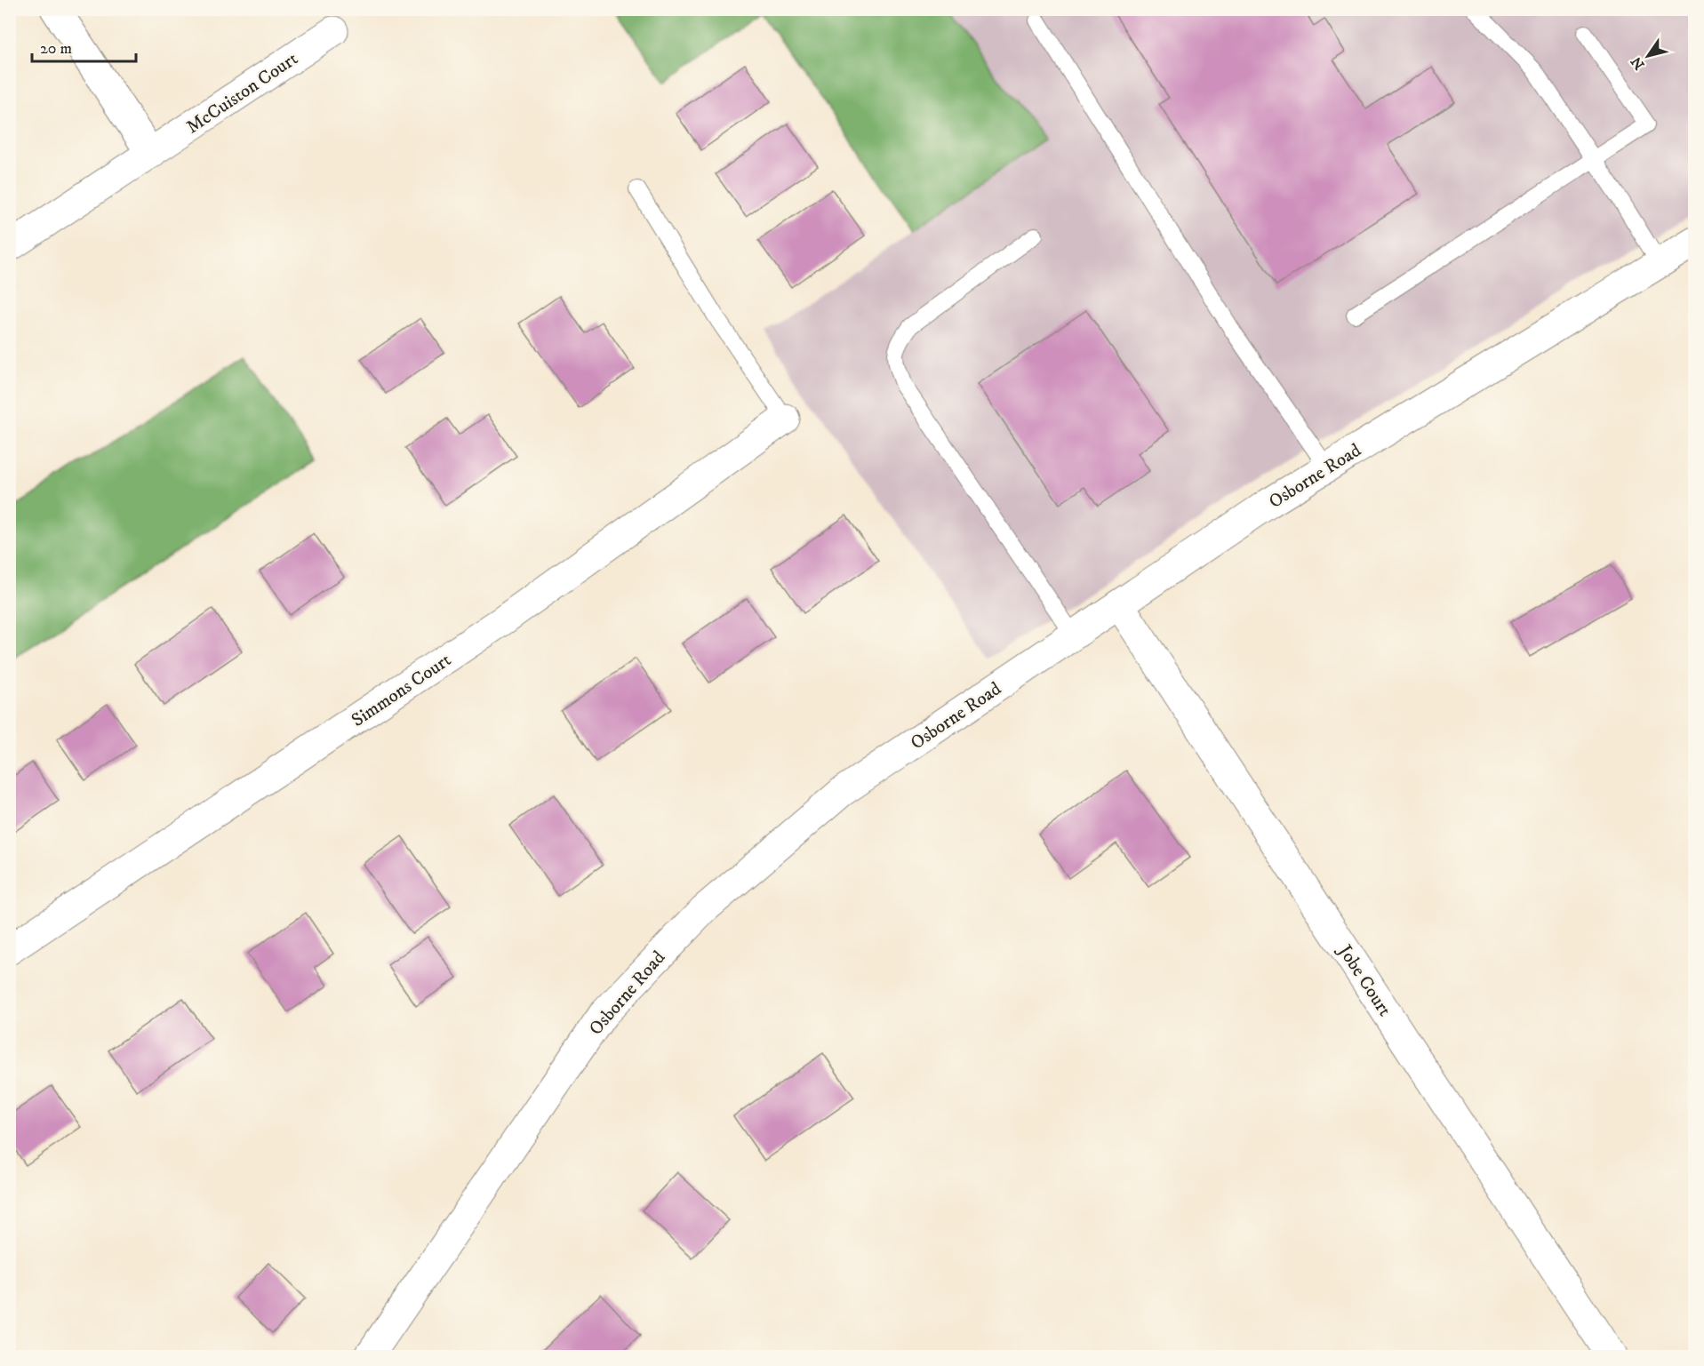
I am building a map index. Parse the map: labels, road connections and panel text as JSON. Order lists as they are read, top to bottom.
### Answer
{
  "streets": {
    "street": [
      "McCuiston Court",
      "Osborne Road",
      "Simmons Court",
      "Jobe Court"
    ]
  },
  "crossings": [
    ["Osborne Road", "Jobe Court"]
  ],
  "scale_bar": "20 m",
  "north": "bottom left"
}
